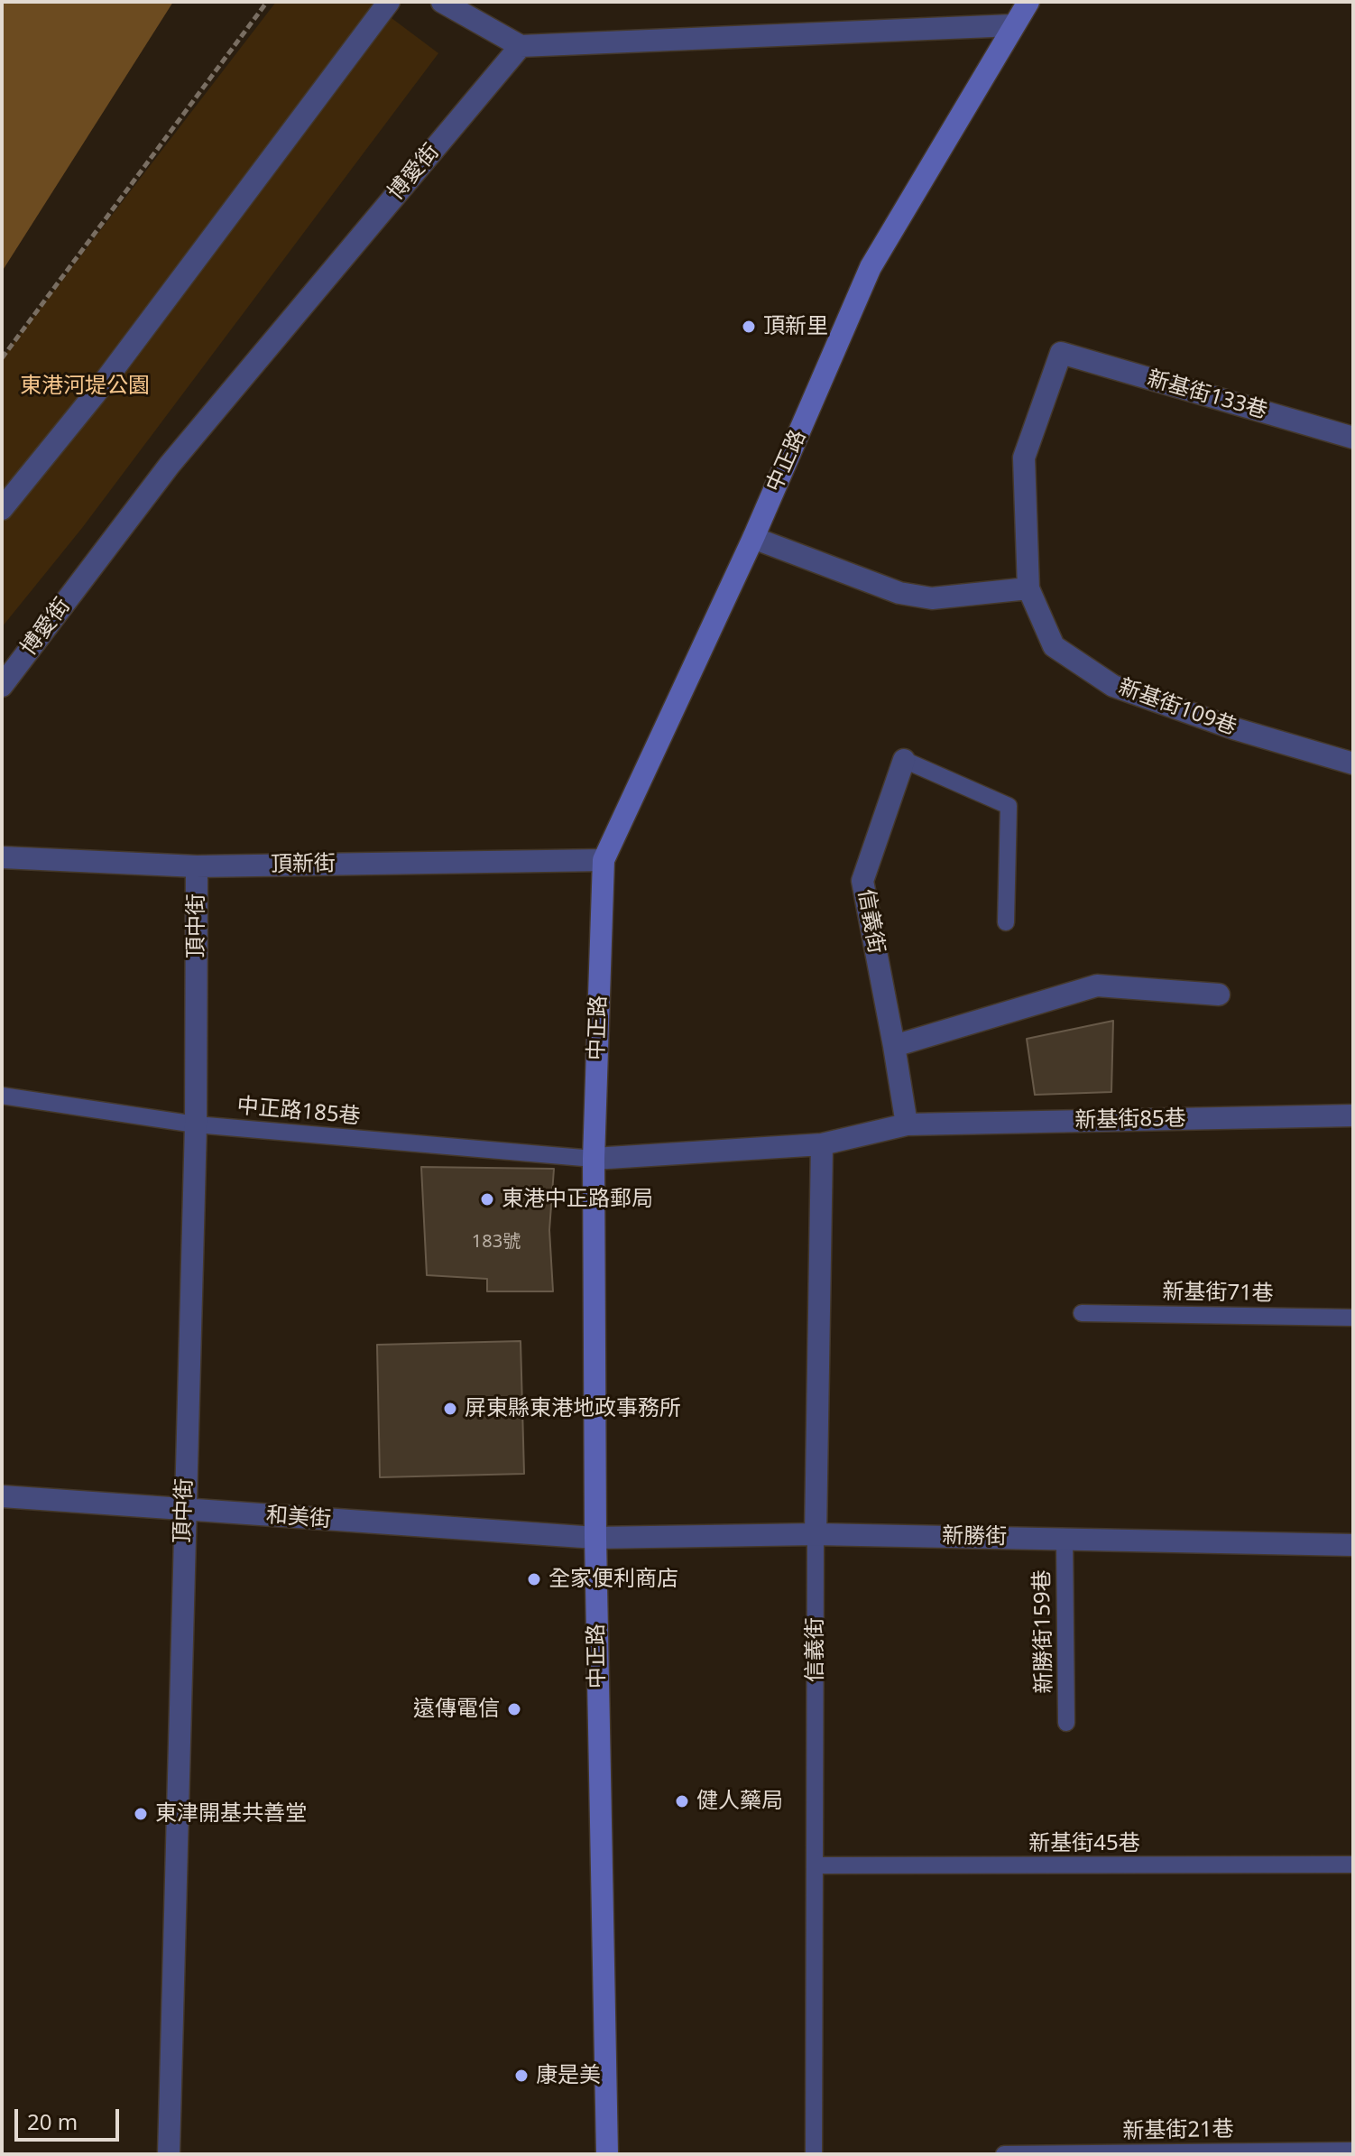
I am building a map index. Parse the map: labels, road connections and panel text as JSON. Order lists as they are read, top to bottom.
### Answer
{
  "streets": {
    "main road": ["中正路"],
    "street": [
      "博愛街",
      "新基街133巷",
      "新基街109巷",
      "頂新街",
      "信義街",
      "頂中街",
      "新基街85巷",
      "和美街",
      "新勝街"
    ],
    "lane": [
      "中正路185巷",
      "新基街71巷",
      "新勝街159巷",
      "新基街45巷",
      "新基街21巷"
    ]
  },
  "crossings": [
    ["新基街133巷", "新基街109巷"],
    ["中正路", "頂新街"],
    ["中正路", "中正路185巷"],
    ["中正路", "新基街85巷"],
    ["中正路", "和美街"],
    ["中正路", "新勝街"],
    ["頂新街", "頂中街"],
    ["信義街", "新基街85巷"],
    ["信義街", "新勝街"],
    ["信義街", "新基街45巷"],
    ["頂中街", "中正路185巷"],
    ["頂中街", "和美街"],
    ["中正路185巷", "新基街85巷"],
    ["和美街", "新勝街"],
    ["新勝街", "新勝街159巷"]
  ],
  "parks": ["東港河堤公園"],
  "places": [
    "頂新里",
    "東港中正路郵局",
    "屏東縣東港地政事務所",
    "全家便利商店",
    "遠傳電信",
    "健人藥局",
    "東津開基共善堂",
    "康是美"
  ],
  "house_numbers": ["183號"],
  "scale_bar": "20 m"
}
